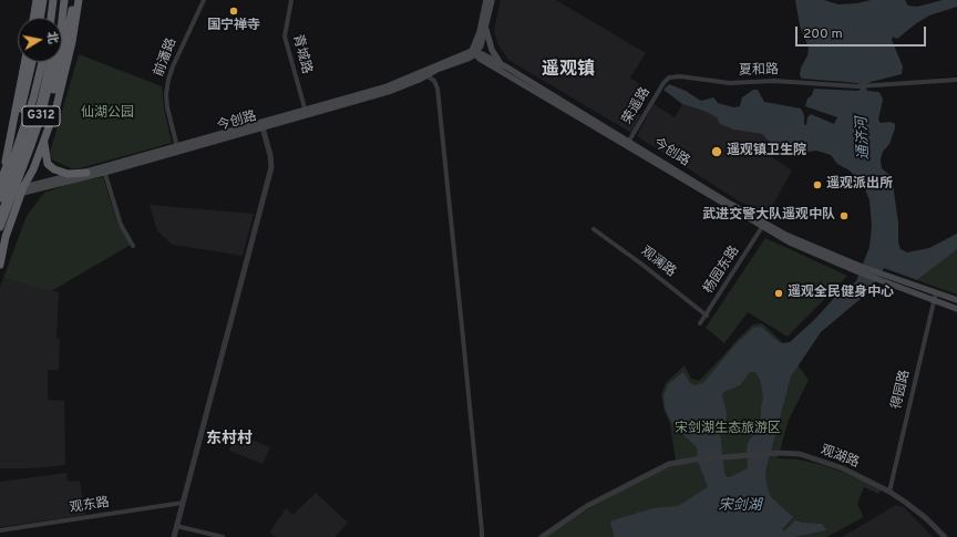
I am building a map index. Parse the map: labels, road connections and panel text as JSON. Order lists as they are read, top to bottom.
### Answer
{
  "streets": {
    "highway": ["G312"],
    "main road": ["今创路"],
    "street": [
      "青城路",
      "前潘路",
      "夏和路",
      "荣遥路",
      "观澜路",
      "杨园东路",
      "得园路",
      "观湖路",
      "观东路"
    ]
  },
  "crossings": [
    ["青城路", "今创路"],
    ["前潘路", "今创路"],
    ["夏和路", "荣遥路"],
    ["荣遥路", "今创路"],
    ["G312", "今创路"],
    ["今创路", "杨园东路"],
    ["观澜路", "杨园东路"],
    ["得园路", "观湖路"]
  ],
  "districts": ["遥观镇", "东村村"],
  "water": ["通济河", "宋剑湖"],
  "parks": ["仙湖公园", "宋剑湖生态旅游区"],
  "places": [
    "国宁禅寺",
    "遥观镇卫生院",
    "遥观派出所",
    "武进交警大队遥观中队",
    "遥观全民健身中心"
  ],
  "scale_bar": "200 m",
  "north": "right"
}
